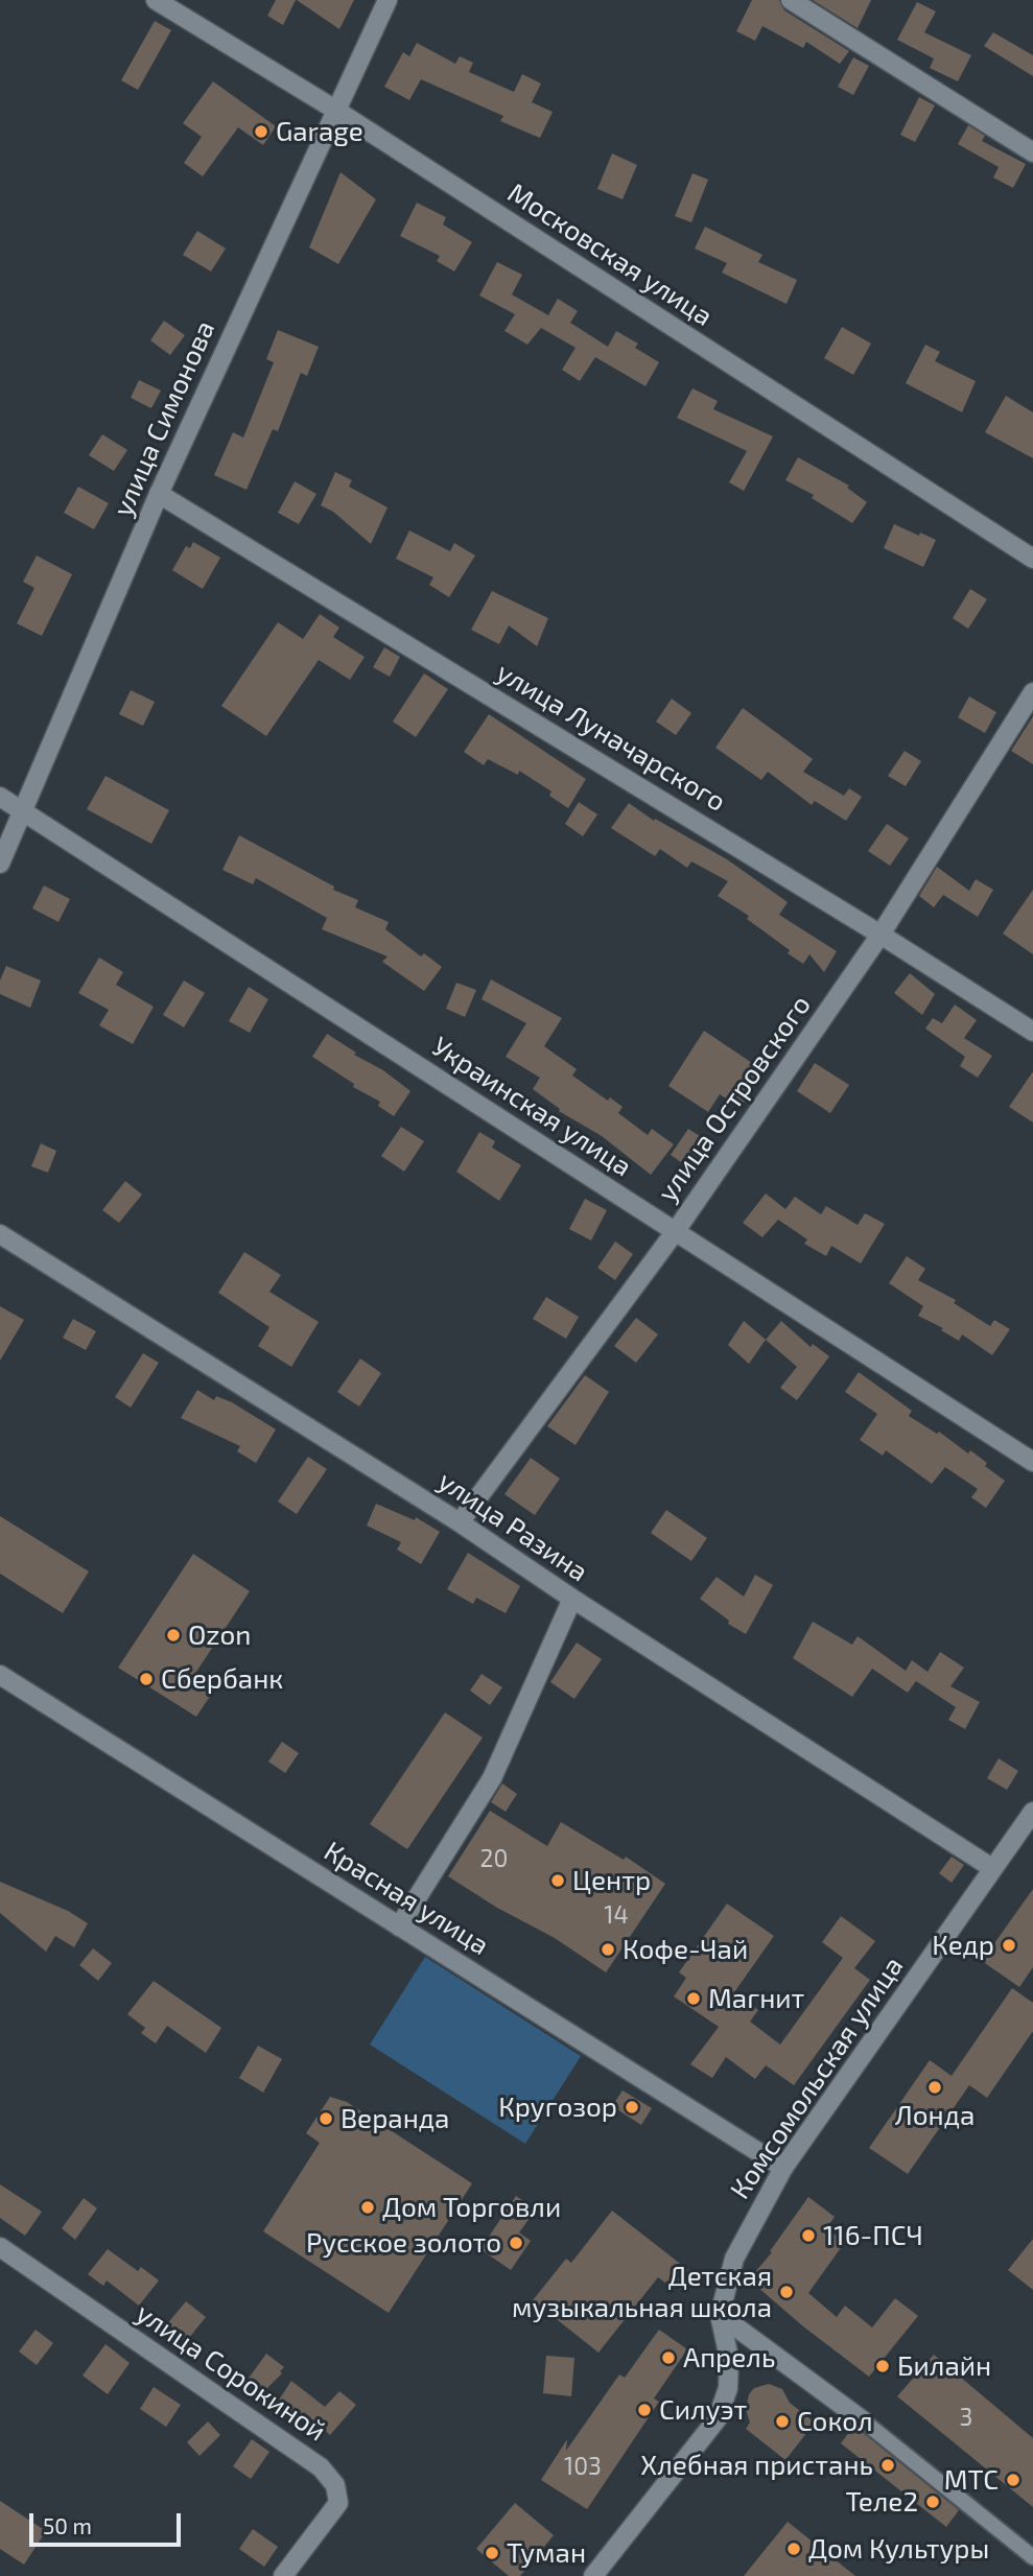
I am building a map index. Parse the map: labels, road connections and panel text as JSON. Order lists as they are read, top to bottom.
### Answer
{
  "streets": {
    "street": [
      "Московская улица",
      "улица Симонова",
      "улица Луначарского",
      "улица Островского",
      "Украинская улица",
      "улица Разина",
      "Красная улица",
      "Комсомольская улица",
      "улица Сорокиной"
    ]
  },
  "crossings": [
    ["Московская улица", "улица Симонова"],
    ["улица Симонова", "улица Луначарского"],
    ["улица Симонова", "Украинская улица"],
    ["улица Луначарского", "улица Островского"],
    ["улица Островского", "Украинская улица"],
    ["улица Островского", "улица Разина"],
    ["улица Разина", "Комсомольская улица"],
    ["Красная улица", "Комсомольская улица"]
  ],
  "places": [
    "Garage",
    "Ozon",
    "Сбербанк",
    "Центр",
    "Кедр",
    "Кофе-Чай",
    "Магнит",
    "Лонда",
    "Кругозор",
    "Веранда",
    "Дом Торговли",
    "116-ПСЧ",
    "Русское золото",
    "Детская музыкальная школа",
    "Апрель",
    "Билайн",
    "Силуэт",
    "Сокол",
    "Хлебная пристань",
    "МТС",
    "Теле2",
    "Дом Культуры",
    "Туман"
  ],
  "house_numbers": [
    "20",
    "14",
    "3",
    "103"
  ],
  "scale_bar": "50 m"
}
